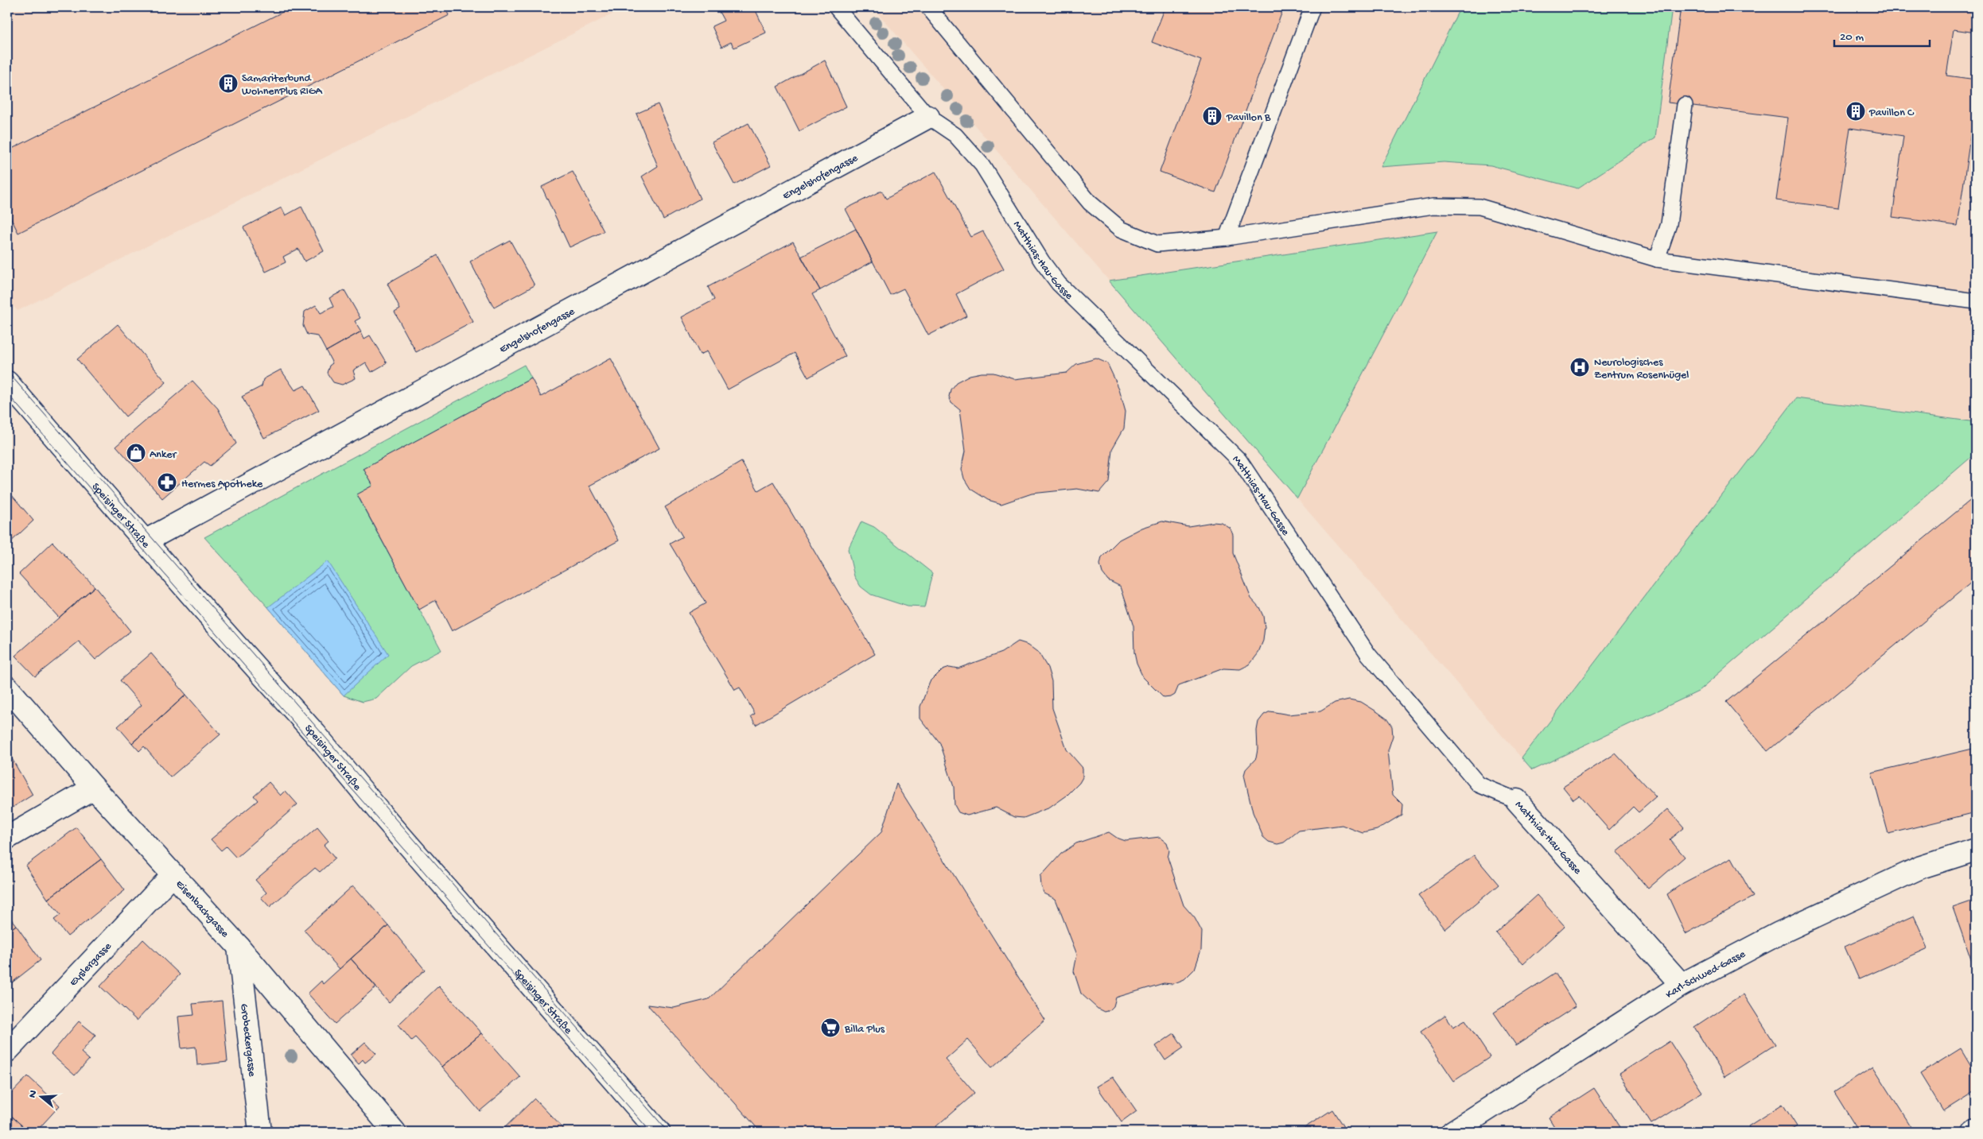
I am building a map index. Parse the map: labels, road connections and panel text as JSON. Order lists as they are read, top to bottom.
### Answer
{
  "streets": {
    "street": [
      "Engelshofengasse",
      "Matthias-Hau-Gasse",
      "Speisinger Straße",
      "Eisenbachgasse",
      "Eyslergasse",
      "Karl-Schwed-Gasse",
      "Grobeckergasse"
    ]
  },
  "crossings": [
    ["Engelshofengasse", "Matthias-Hau-Gasse"],
    ["Engelshofengasse", "Speisinger Straße"],
    ["Matthias-Hau-Gasse", "Karl-Schwed-Gasse"],
    ["Eisenbachgasse", "Eyslergasse"],
    ["Eisenbachgasse", "Grobeckergasse"]
  ],
  "places": {
    "building": ["Samariterbund WohnenPlus RIGA", "Pavillon C", "Pavillon B"],
    "hospital": ["Neurologisches Zentrum Rosenhügel"],
    "shop": ["Anker"],
    "pharmacy": ["Hermes Apotheke"],
    "supermarket": ["Billa Plus"]
  },
  "scale_bar": "20 m",
  "north": "left"
}
